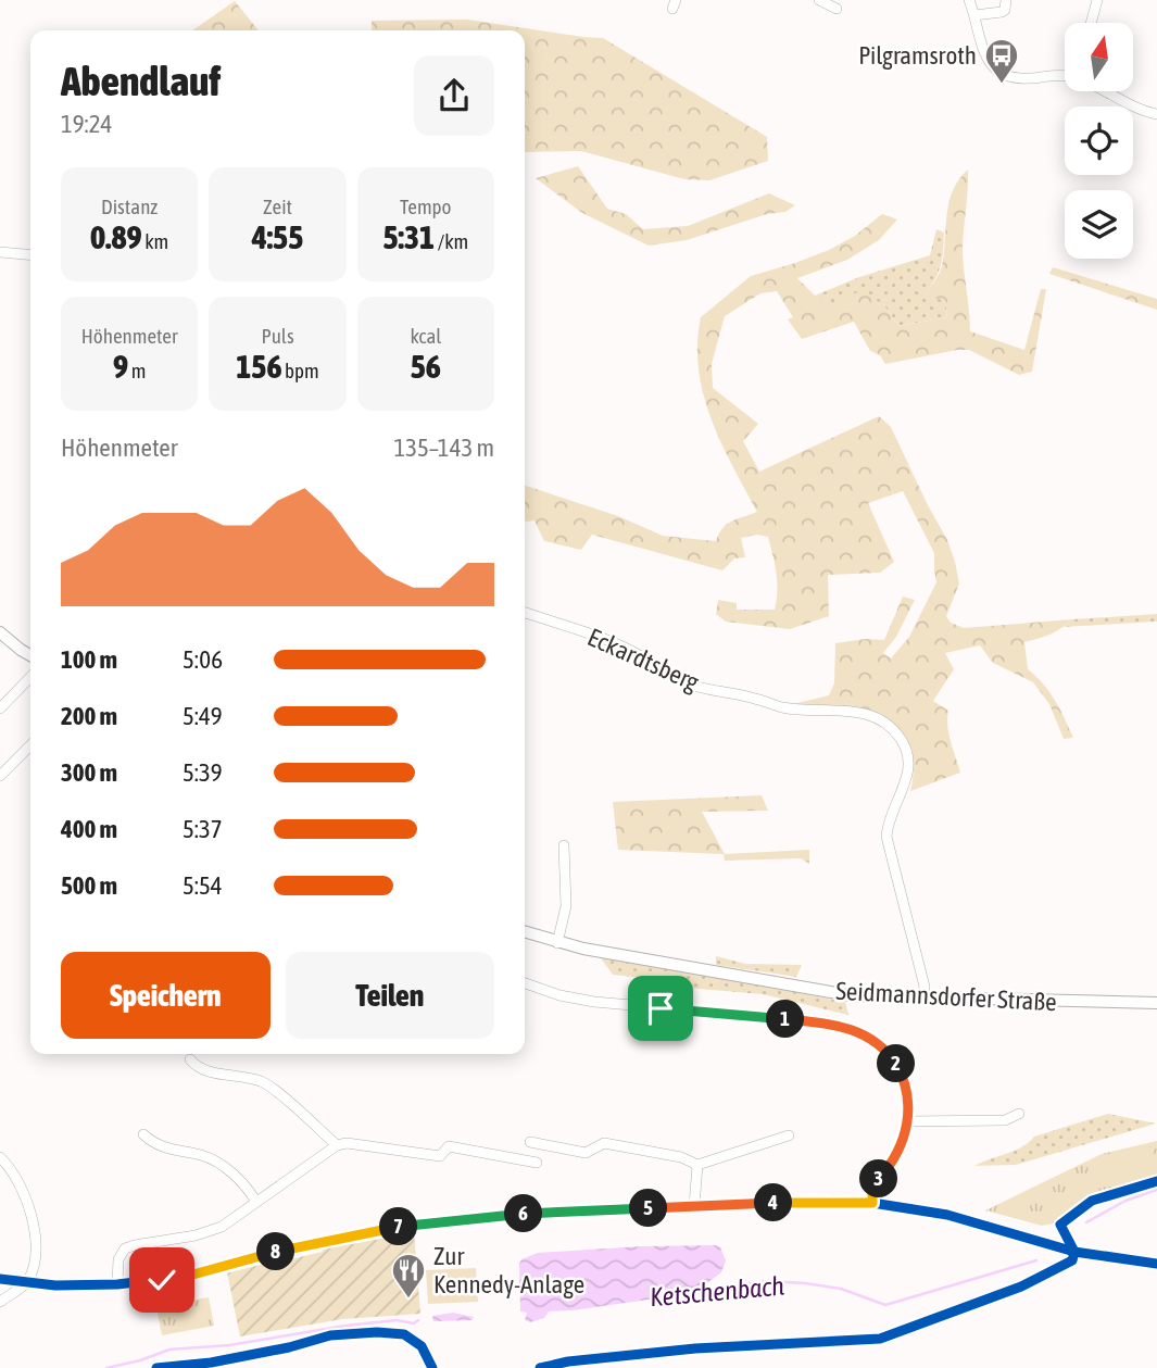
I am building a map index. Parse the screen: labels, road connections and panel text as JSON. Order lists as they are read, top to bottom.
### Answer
{
  "streets": {
    "street": ["Eckardtsberg", "Seidmannsdorfer Straße"]
  },
  "crossings": [
    ["Eckardtsberg", "Seidmannsdorfer Straße"]
  ],
  "water": ["Ketschenbach"],
  "places": {
    "bus stop": ["Pilgramsroth"],
    "restaurant": ["Zur Kennedy-Anlage"]
  },
  "north": "top",
  "page": {
    "heading": ["Abendlauf", "19:24"],
    "stats": [
      ["Distanz", "0.89 km"],
      ["Zeit", "4:55"],
      ["Tempo", "5:31 /km"],
      ["Höhenmeter", "9 m"],
      ["Puls", "156 bpm"],
      ["kcal", "56"]
    ],
    "chart": ["Höhenmeter", "135–143 m"],
    "list": [
      {
        "name": "100 m",
        "note": "5:06"
      },
      {
        "name": "200 m",
        "note": "5:49"
      },
      {
        "name": "300 m",
        "note": "5:39"
      },
      {
        "name": "400 m",
        "note": "5:37"
      },
      {
        "name": "500 m",
        "note": "5:54"
      }
    ],
    "buttons": ["Speichern", "Teilen"],
    "pins": [
      "1",
      "2",
      "3",
      "4",
      "5",
      "6",
      "7",
      "8"
    ]
  }
}
